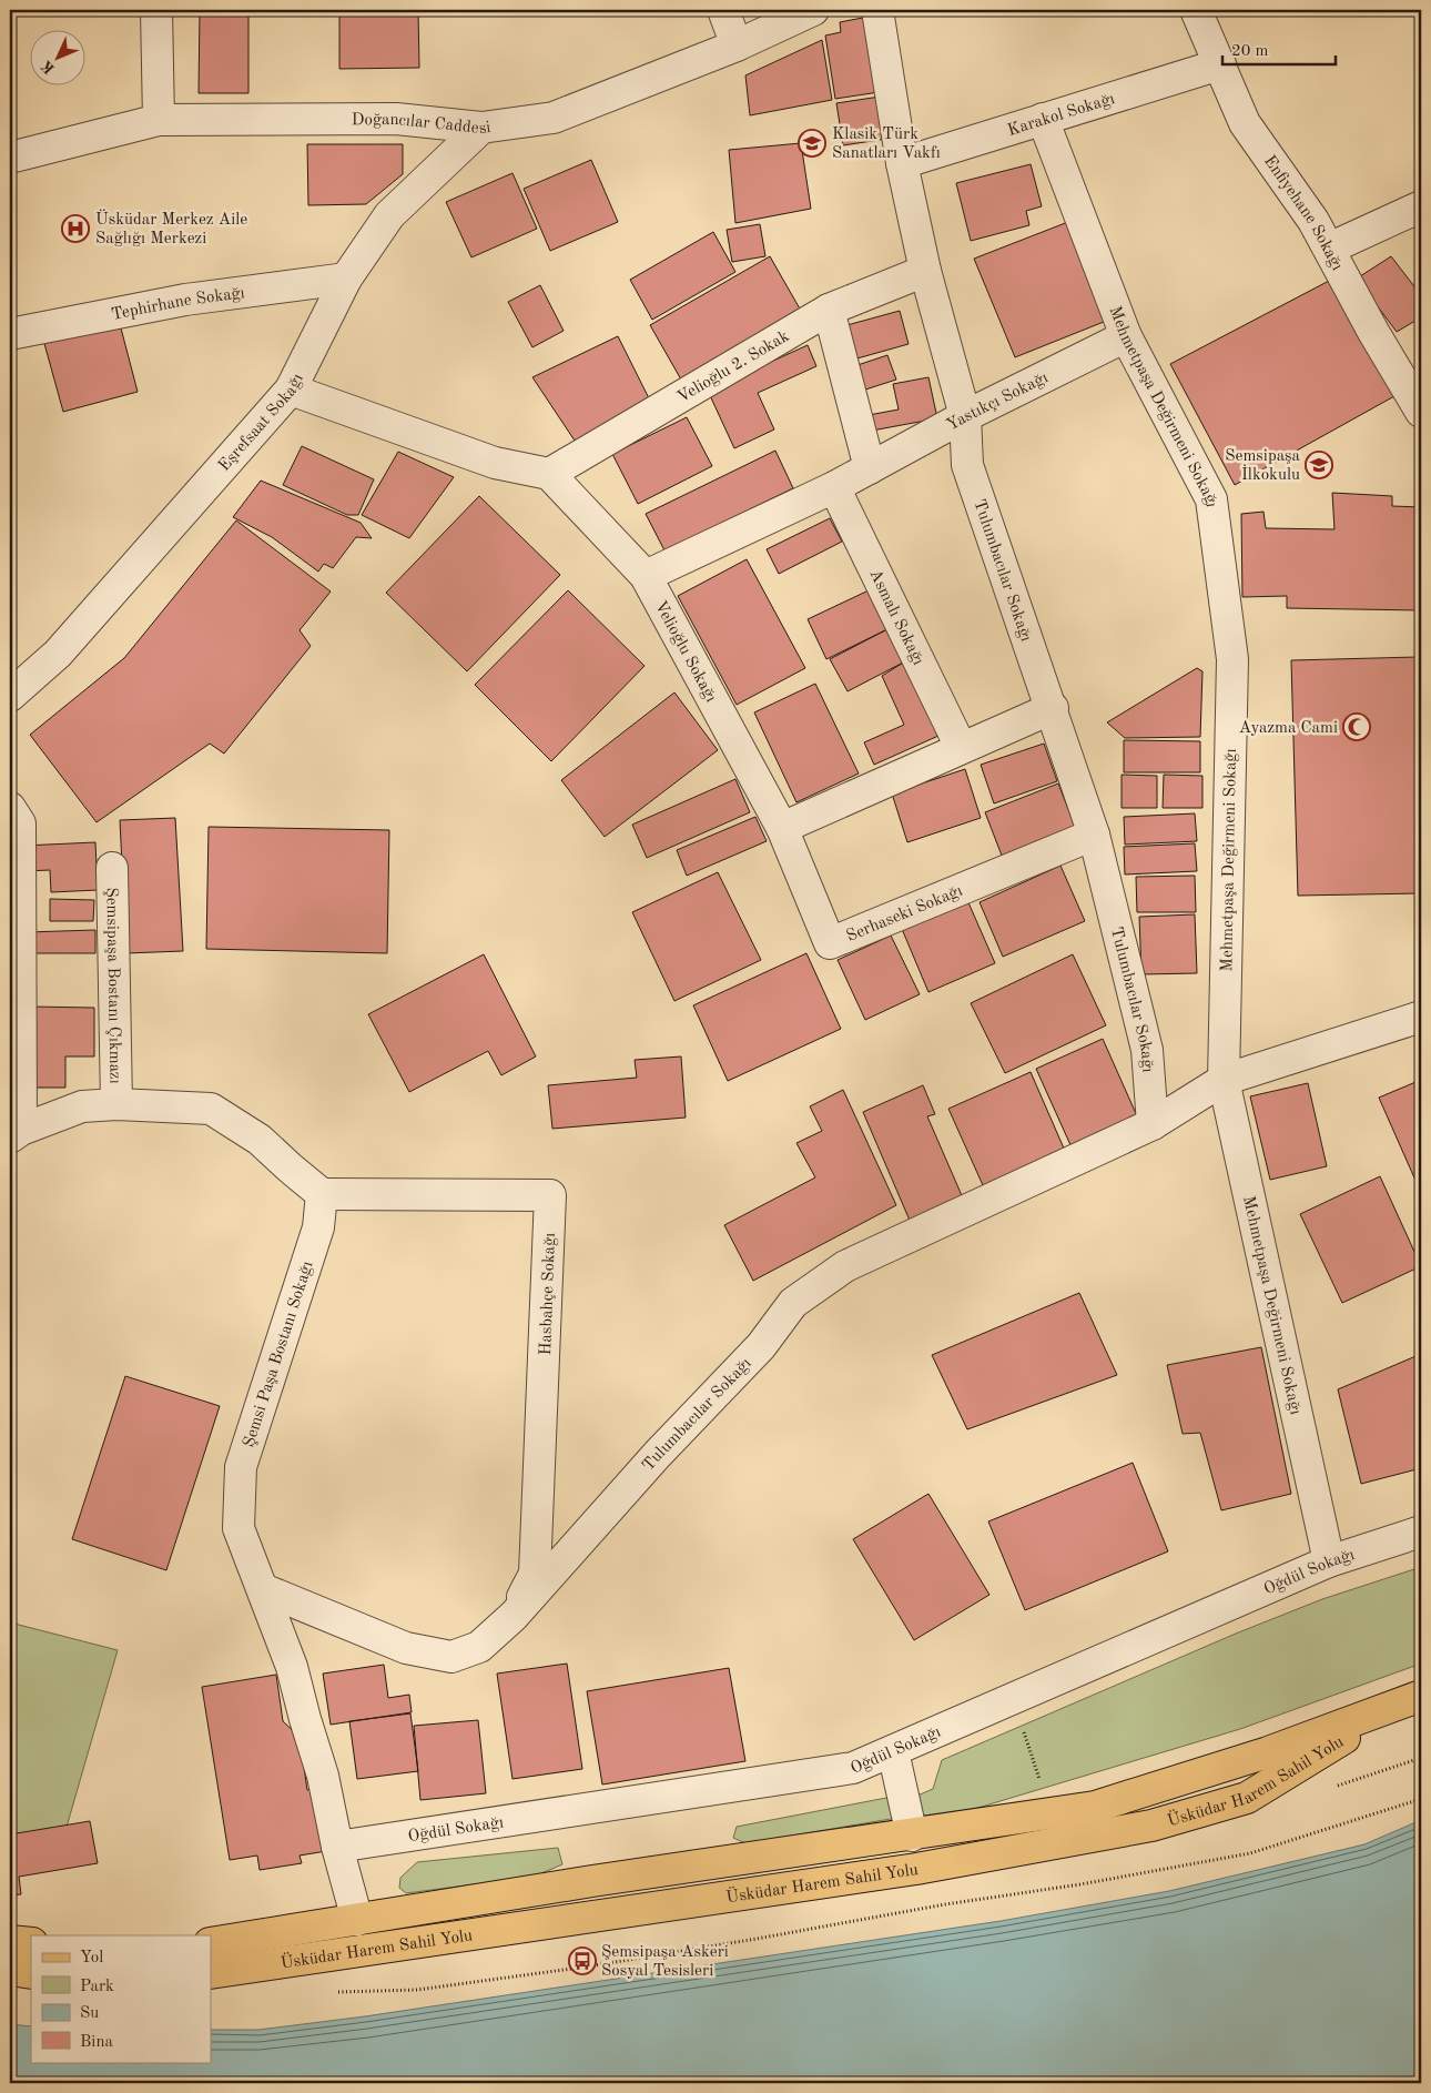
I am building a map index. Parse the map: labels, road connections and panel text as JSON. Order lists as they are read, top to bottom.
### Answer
{
  "streets": {
    "main road": ["Üsküdar Harem Sahil Yolu"],
    "street": [
      "Karakol Sokağı",
      "Doğancılar Caddesi",
      "Enfiyehane Sokağı",
      "Tephirhane Sokağı",
      "Velioğlu 2. Sokak",
      "Yastıkçı Sokağı",
      "Mehmetpaşa Değirmeni Sokağı",
      "Eşrefsaat Sokağı",
      "Tulumbacılar Sokağı",
      "Asmalı Sokağı",
      "Velioğlu Sokağı",
      "Serhaseki Sokağı",
      "Şemsipaşa Bostanı Çıkmazı",
      "Hasbahçe Sokağı",
      "Şemsi Paşa Bostanı Sokağı",
      "Oğdül Sokağı"
    ]
  },
  "crossings": [
    ["Karakol Sokağı", "Enfiyehane Sokağı"],
    ["Karakol Sokağı", "Mehmetpaşa Değirmeni Sokağı"],
    ["Karakol Sokağı", "Tulumbacılar Sokağı"],
    ["Doğancılar Caddesi", "Eşrefsaat Sokağı"],
    ["Tephirhane Sokağı", "Eşrefsaat Sokağı"],
    ["Velioğlu 2. Sokak", "Tulumbacılar Sokağı"],
    ["Velioğlu 2. Sokak", "Velioğlu Sokağı"],
    ["Yastıkçı Sokağı", "Mehmetpaşa Değirmeni Sokağı"],
    ["Yastıkçı Sokağı", "Tulumbacılar Sokağı"],
    ["Yastıkçı Sokağı", "Asmalı Sokağı"],
    ["Yastıkçı Sokağı", "Velioğlu Sokağı"],
    ["Mehmetpaşa Değirmeni Sokağı", "Tulumbacılar Sokağı"],
    ["Mehmetpaşa Değirmeni Sokağı", "Oğdül Sokağı"],
    ["Tulumbacılar Sokağı", "Serhaseki Sokağı"],
    ["Tulumbacılar Sokağı", "Hasbahçe Sokağı"],
    ["Tulumbacılar Sokağı", "Şemsi Paşa Bostanı Sokağı"],
    ["Velioğlu Sokağı", "Serhaseki Sokağı"],
    ["Hasbahçe Sokağı", "Şemsi Paşa Bostanı Sokağı"],
    ["Şemsi Paşa Bostanı Sokağı", "Oğdül Sokağı"],
    ["Şemsi Paşa Bostanı Sokağı", "Üsküdar Harem Sahil Yolu"]
  ],
  "places": {
    "school or university": ["Klasik Türk Sanatları Vakfı", "Semsipaşa İlkokulu"],
    "hospital": ["Üsküdar Merkez Aile Sağlığı Merkezi"],
    "mosque": ["Ayazma Cami"],
    "bus stop": ["Şemsipaşa Askeri Sosyal Tesisleri"]
  },
  "legend": [
    "Yol",
    "Park",
    "Su",
    "Bina"
  ],
  "scale_bar": "20 m",
  "north": "bottom left"
}
